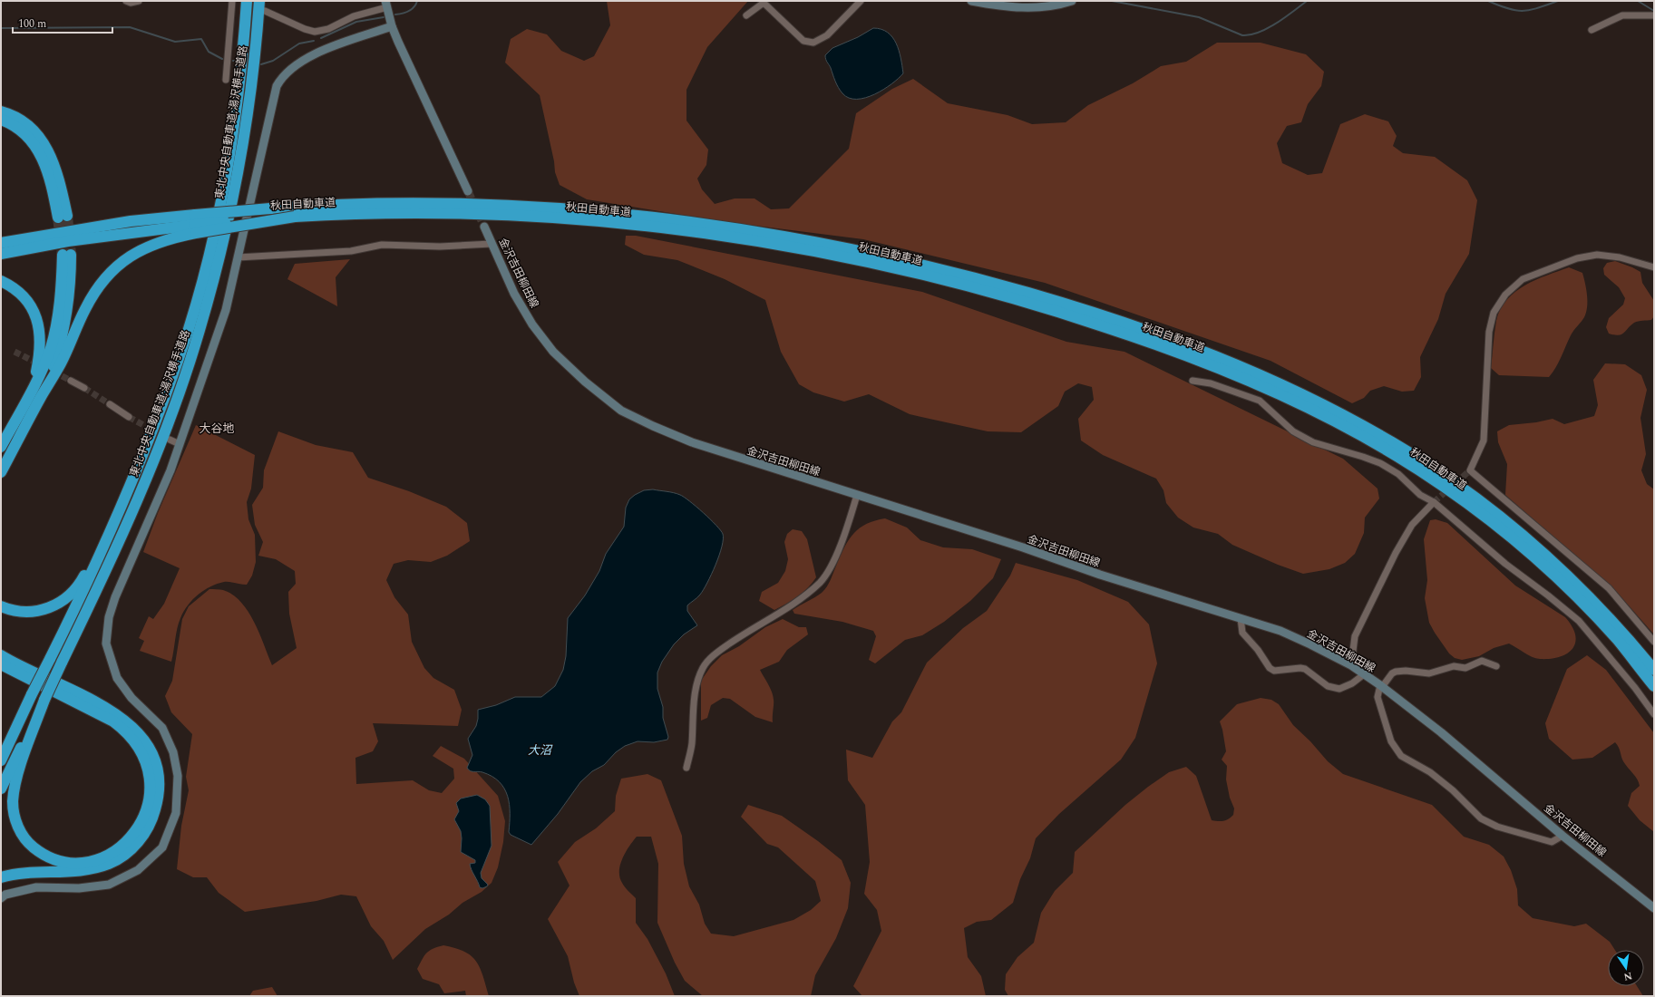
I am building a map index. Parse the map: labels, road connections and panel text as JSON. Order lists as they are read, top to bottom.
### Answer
{
  "streets": {
    "highway": ["東北中央自動車道;湯沢横手道路", "秋田自動車道"],
    "main road": ["金沢吉田柳田線"]
  },
  "districts": ["大谷地"],
  "water": ["大沼"],
  "scale_bar": "100 m",
  "north": "bottom"
}
